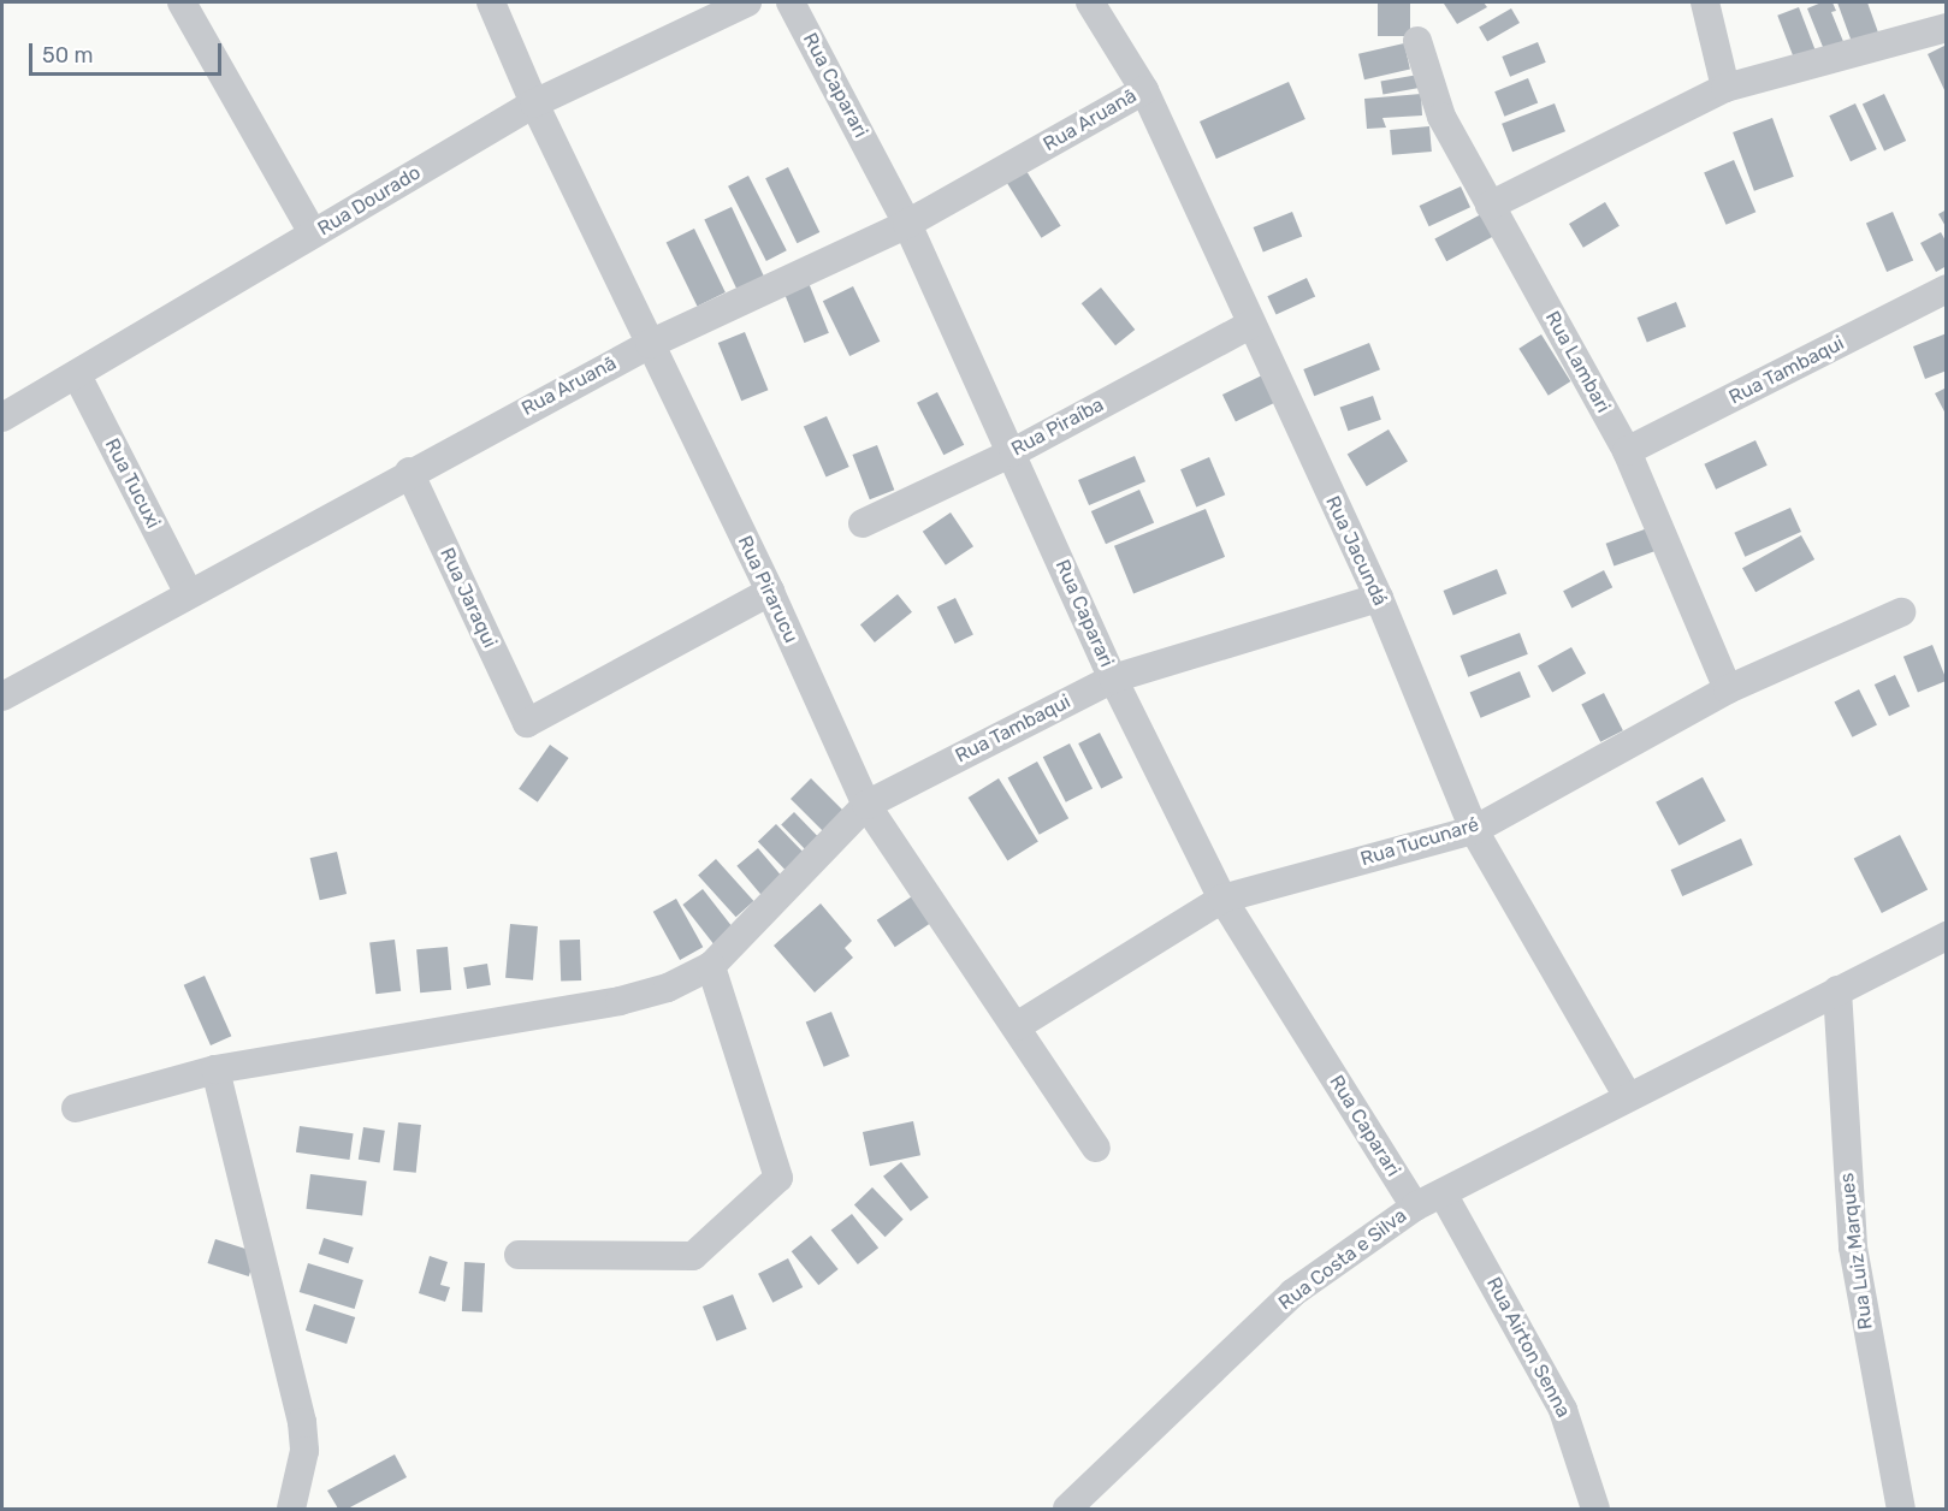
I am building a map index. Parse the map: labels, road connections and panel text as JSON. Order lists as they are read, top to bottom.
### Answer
{
  "streets": {
    "street": [
      "Rua Caparari",
      "Rua Aruanã",
      "Rua Dourado",
      "Rua Lambari",
      "Rua Tambaqui",
      "Rua Piraíba",
      "Rua Tucuxi",
      "Rua Jacundá",
      "Rua Pirarucu",
      "Rua Jaraqui",
      "Rua Tucunaré",
      "Rua Luiz Marques",
      "Rua Costa e Silva",
      "Rua Airton Senna"
    ]
  },
  "crossings": [
    ["Rua Caparari", "Rua Aruanã"],
    ["Rua Caparari", "Rua Tambaqui"],
    ["Rua Caparari", "Rua Piraíba"],
    ["Rua Caparari", "Rua Tucunaré"],
    ["Rua Caparari", "Rua Costa e Silva"],
    ["Rua Aruanã", "Rua Tucuxi"],
    ["Rua Aruanã", "Rua Jacundá"],
    ["Rua Aruanã", "Rua Pirarucu"],
    ["Rua Aruanã", "Rua Jaraqui"],
    ["Rua Dourado", "Rua Tucuxi"],
    ["Rua Dourado", "Rua Pirarucu"],
    ["Rua Lambari", "Rua Tambaqui"],
    ["Rua Lambari", "Rua Tucunaré"],
    ["Rua Tambaqui", "Rua Jacundá"],
    ["Rua Tambaqui", "Rua Pirarucu"],
    ["Rua Piraíba", "Rua Jacundá"],
    ["Rua Jacundá", "Rua Tucunaré"],
    ["Rua Jacundá", "Rua Costa e Silva"],
    ["Rua Pirarucu", "Rua Jaraqui"],
    ["Rua Pirarucu", "Rua Tucunaré"],
    ["Rua Luiz Marques", "Rua Costa e Silva"],
    ["Rua Costa e Silva", "Rua Airton Senna"]
  ],
  "scale_bar": "50 m"
}
